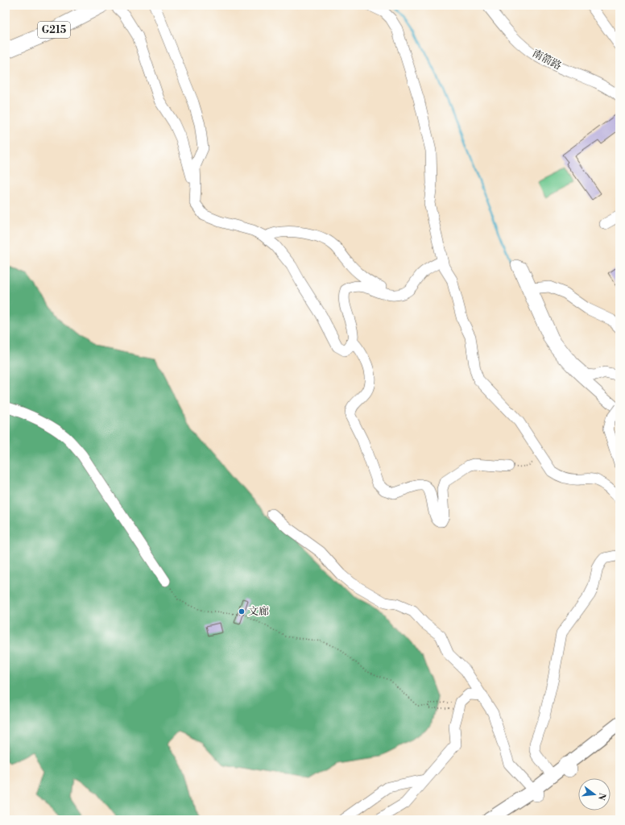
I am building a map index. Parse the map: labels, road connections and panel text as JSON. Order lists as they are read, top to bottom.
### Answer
{
  "streets": {
    "highway": ["G215"],
    "street": ["南箭路"]
  },
  "places": ["文廊"],
  "north": "right"
}
